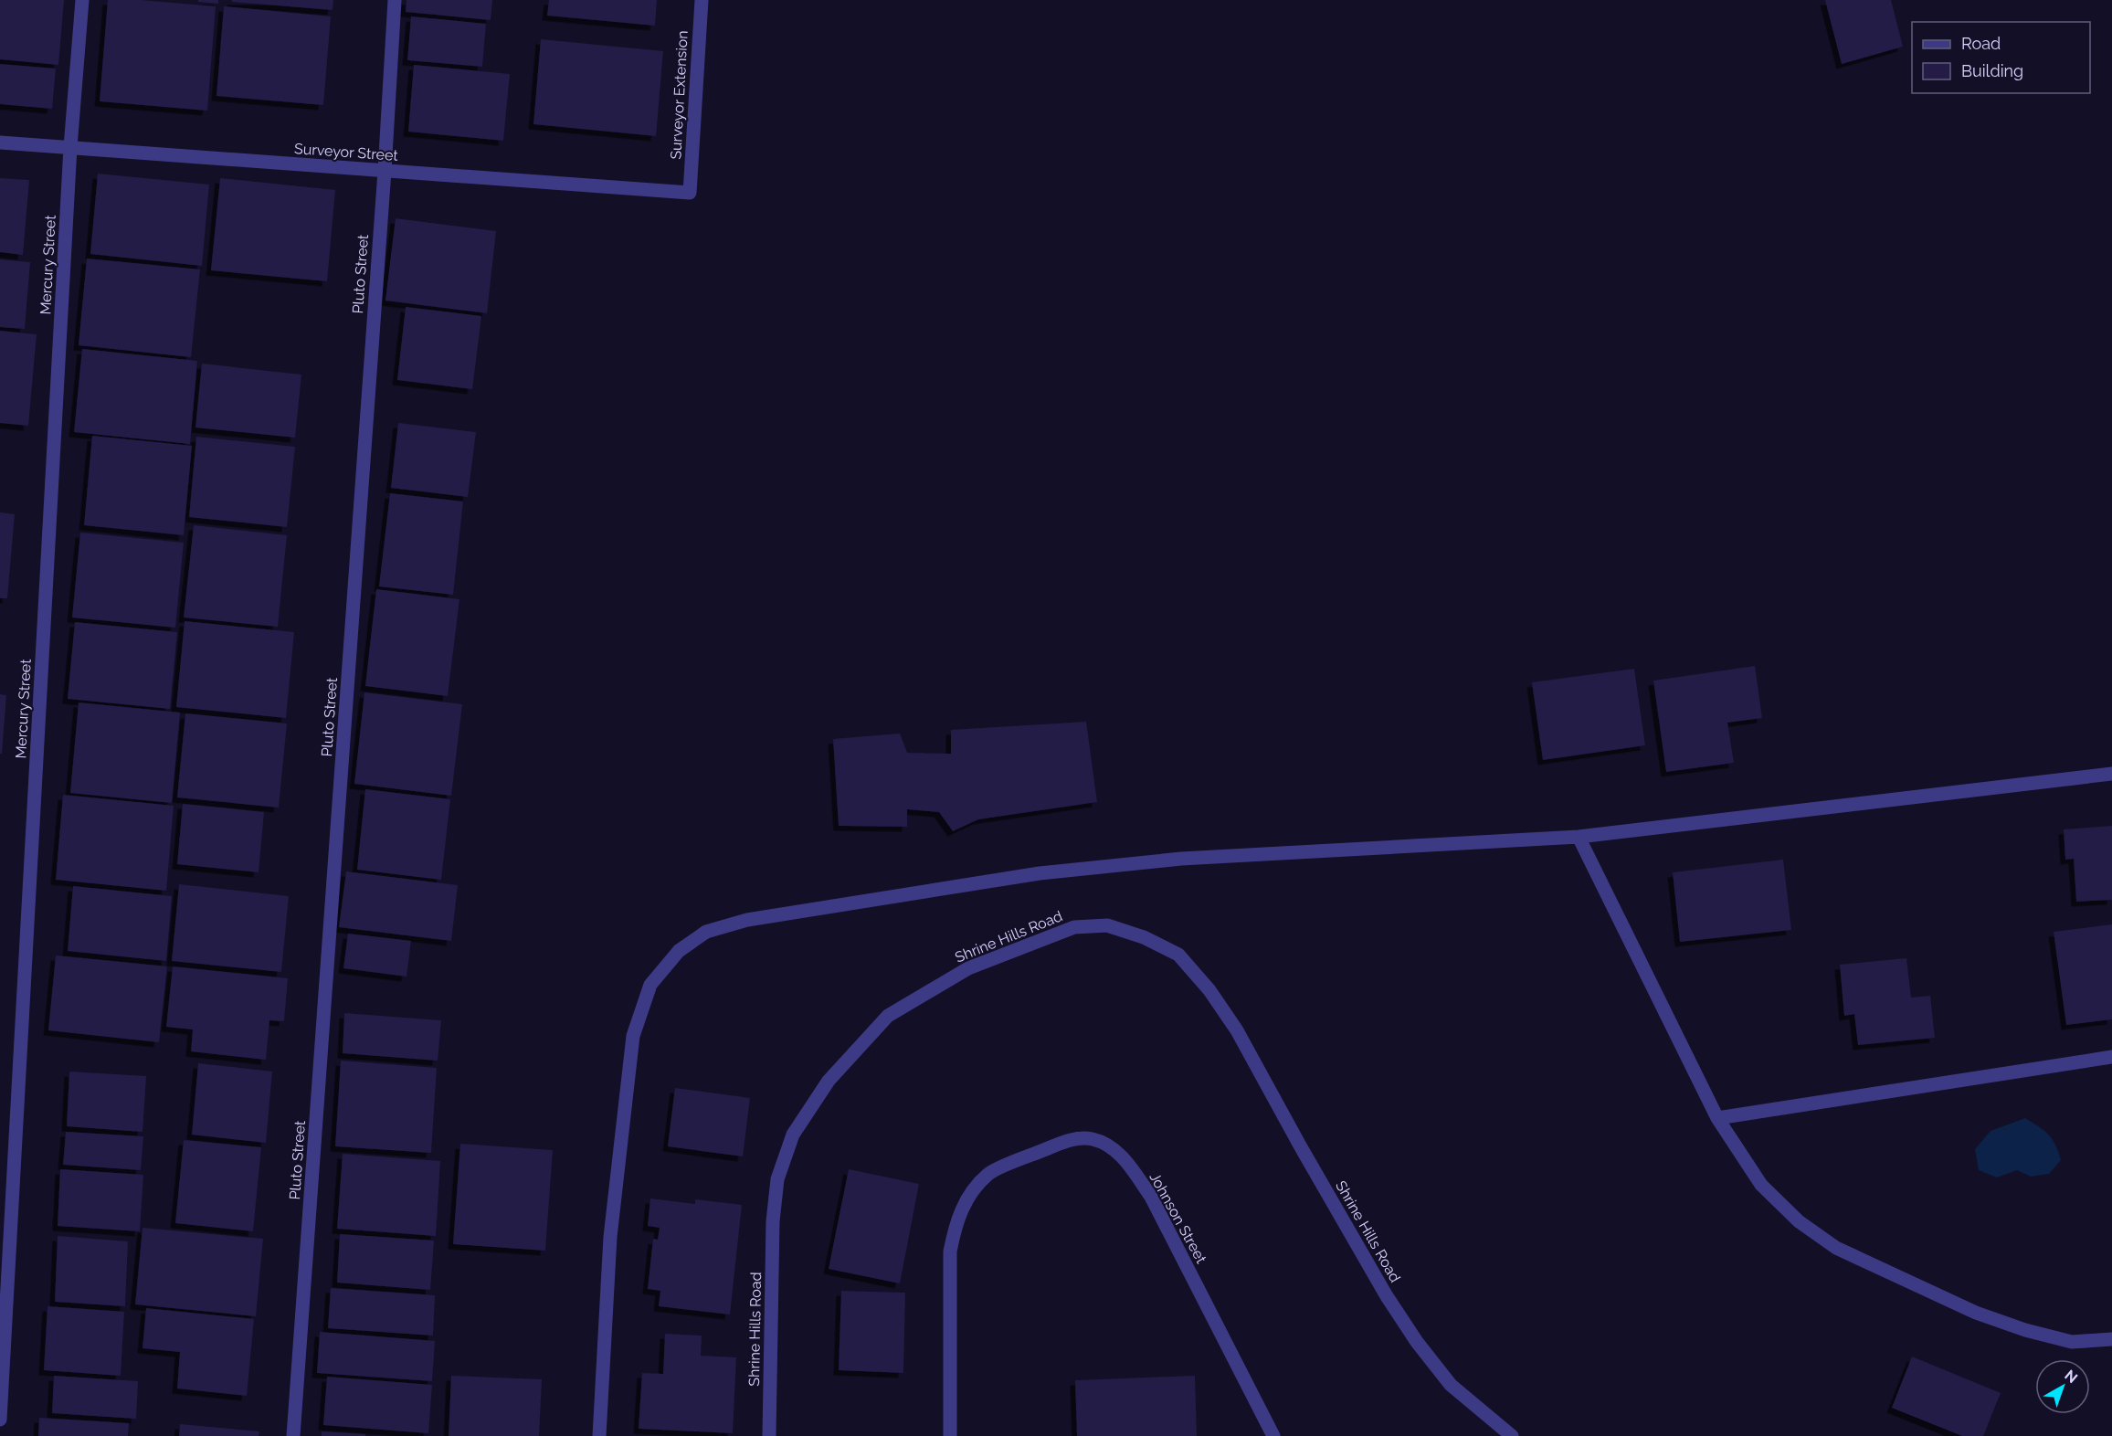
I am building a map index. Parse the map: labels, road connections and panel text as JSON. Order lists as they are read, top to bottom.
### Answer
{
  "streets": {
    "street": [
      "Surveyor Extension",
      "Surveyor Street",
      "Mercury Street",
      "Pluto Street",
      "Shrine Hills Road",
      "Johnson Street"
    ]
  },
  "crossings": [
    ["Surveyor Extension", "Surveyor Street"],
    ["Surveyor Street", "Mercury Street"],
    ["Surveyor Street", "Pluto Street"]
  ],
  "legend": ["Road", "Building"],
  "north": "top right"
}
